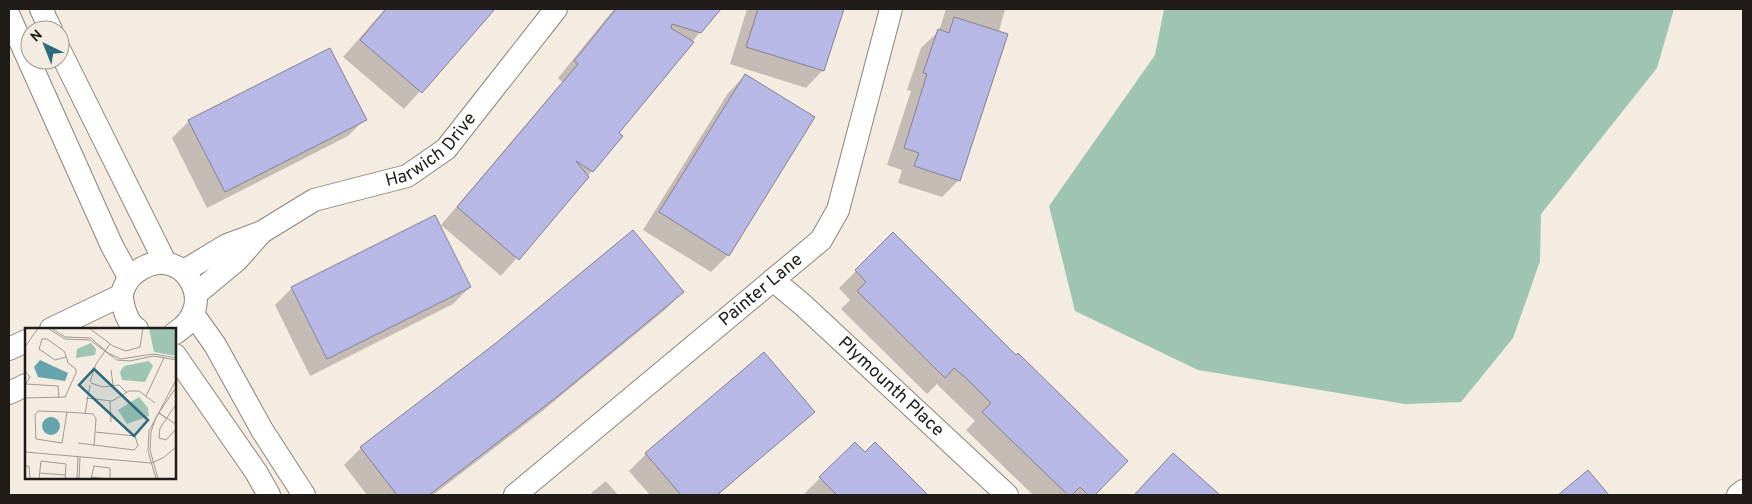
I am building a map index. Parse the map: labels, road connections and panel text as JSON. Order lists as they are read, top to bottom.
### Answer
{
  "streets": {
    "street": ["Harwich Drive", "Painter Lane", "Plymounth Place"]
  },
  "crossings": [
    ["Painter Lane", "Plymounth Place"]
  ],
  "north": "top left"
}
